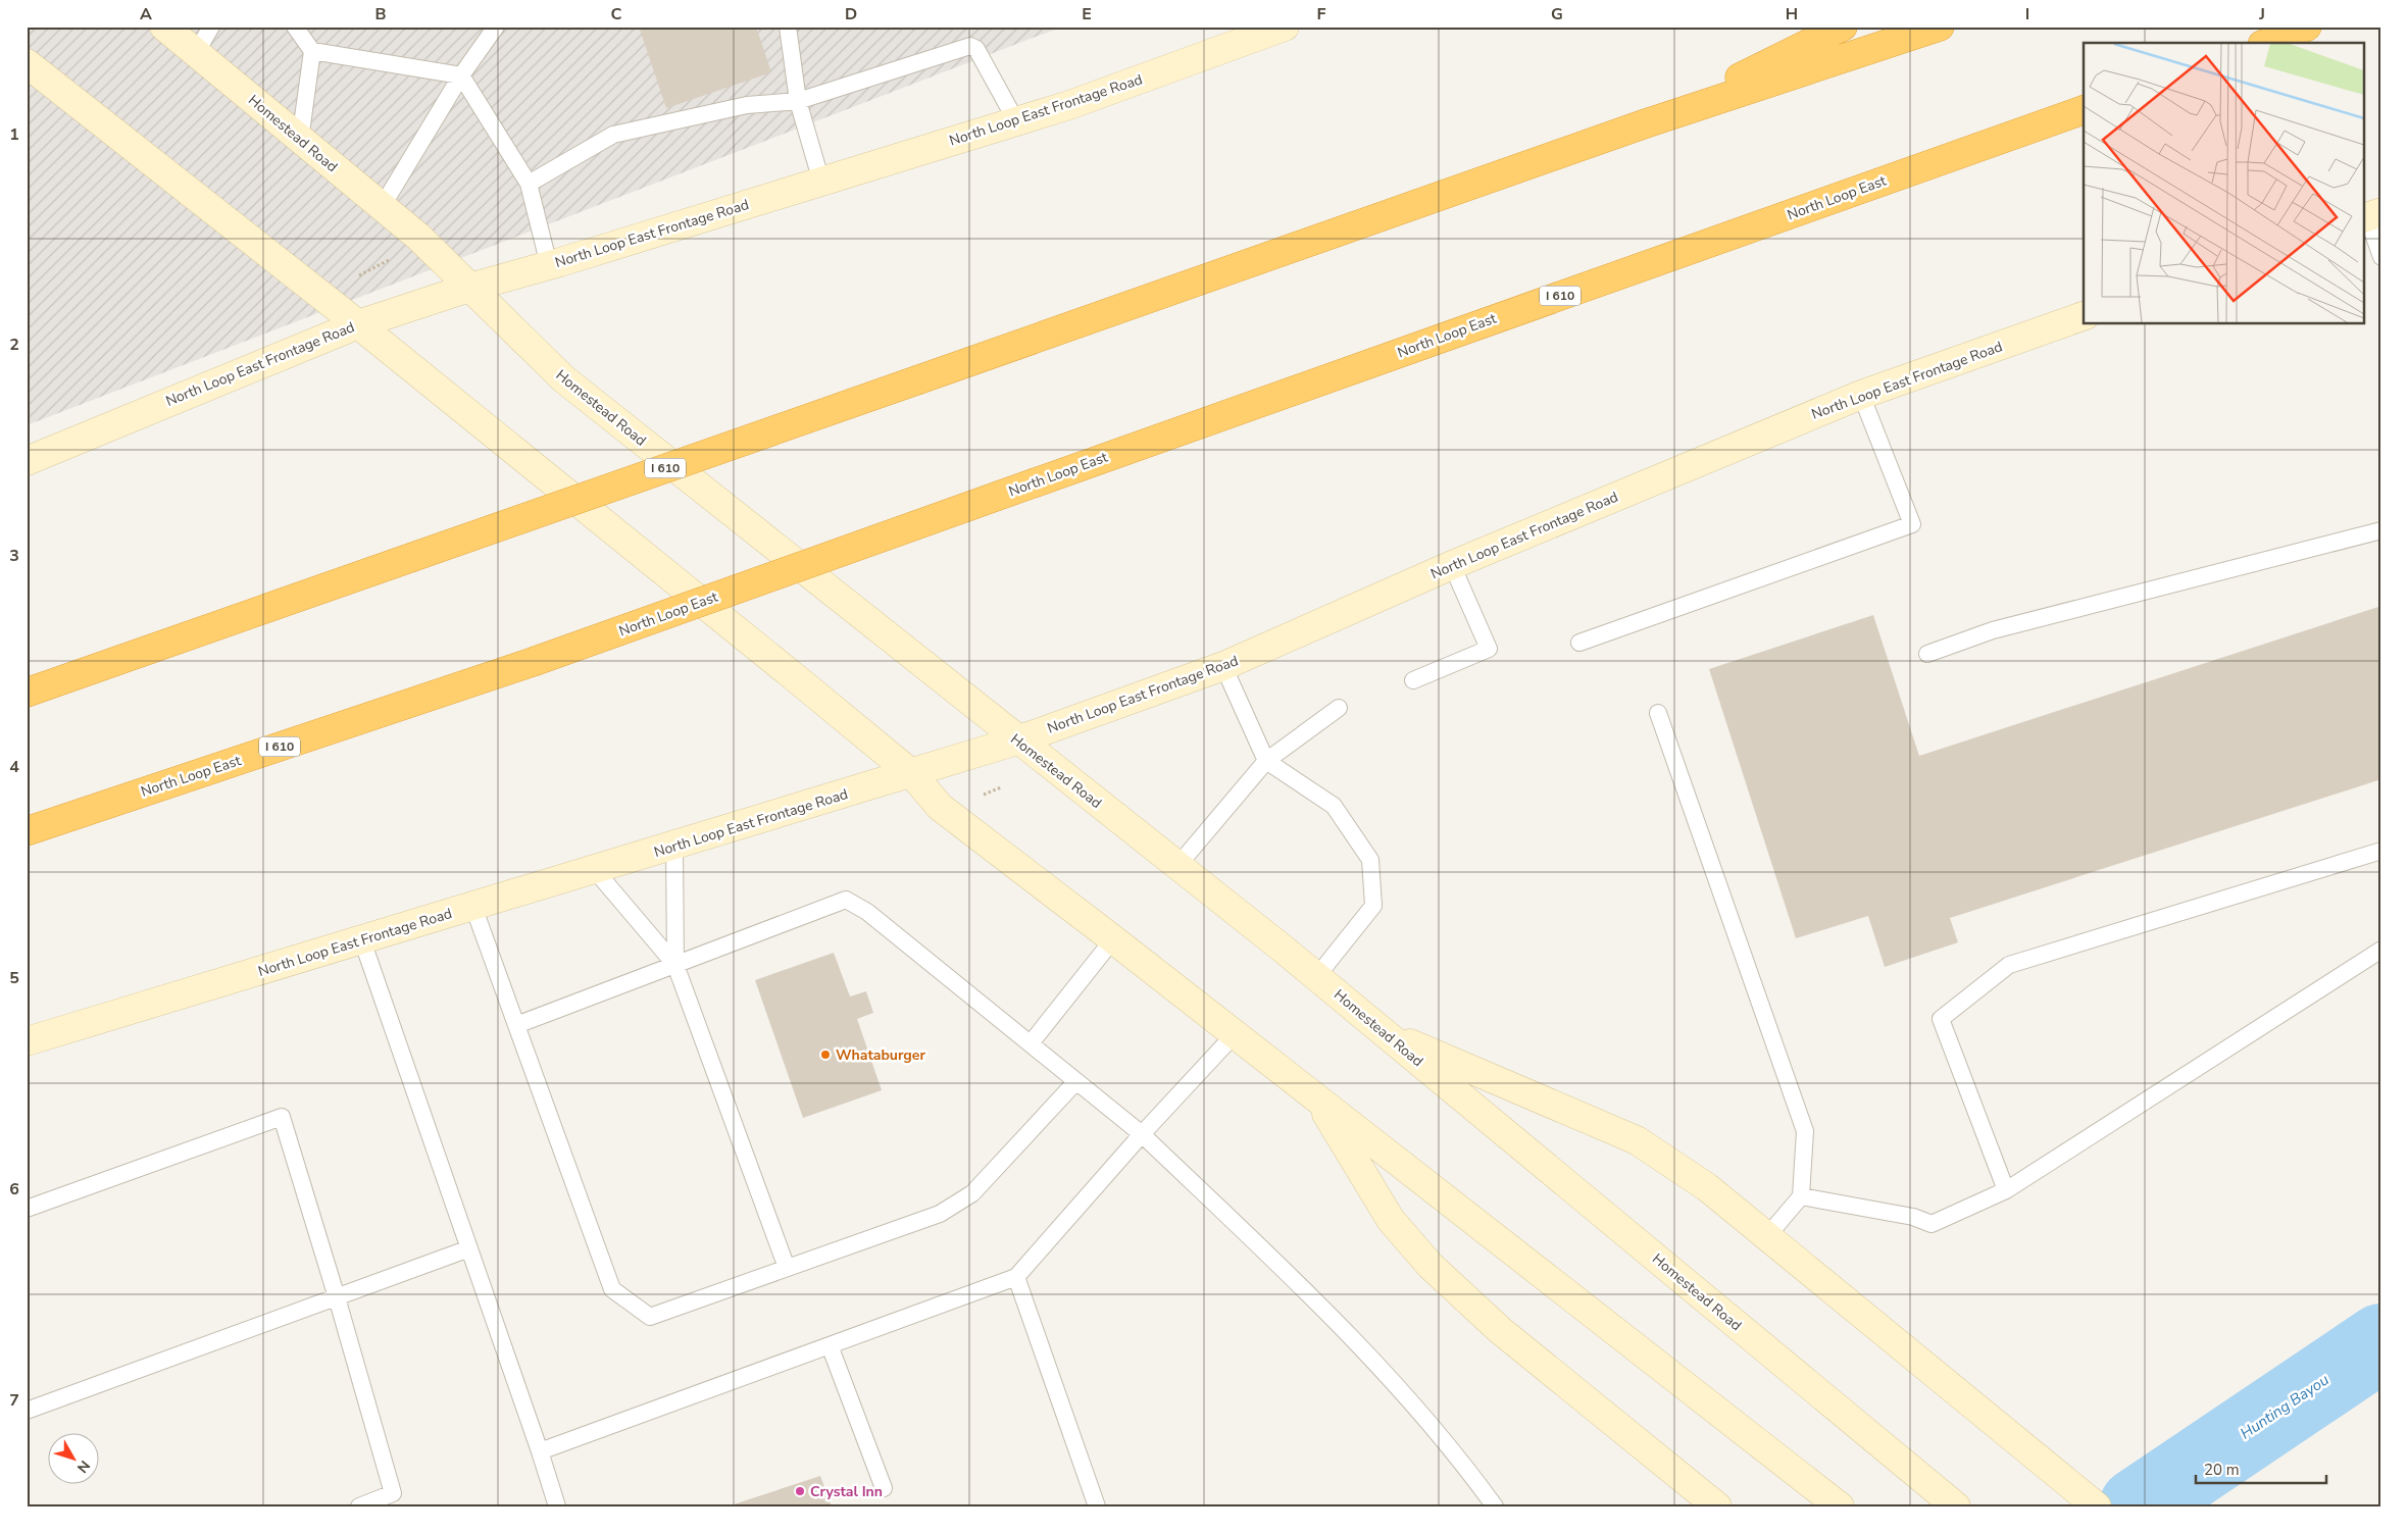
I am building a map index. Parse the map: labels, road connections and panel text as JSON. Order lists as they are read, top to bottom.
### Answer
{
  "streets": {
    "highway": ["North Loop East", "I 610"],
    "main road": ["North Loop East Frontage Road", "Homestead Road"]
  },
  "crossings": [
    ["North Loop East Frontage Road", "Homestead Road"]
  ],
  "water": ["Hunting Bayou"],
  "places": ["Whataburger", "Crystal Inn"],
  "scale_bar": "20 m",
  "north": "bottom right",
  "grid": {
    "columns": [
      "A",
      "B",
      "C",
      "D",
      "E",
      "F",
      "G",
      "H",
      "I",
      "J"
    ],
    "rows": [
      "1",
      "2",
      "3",
      "4",
      "5",
      "6",
      "7"
    ]
  }
}
